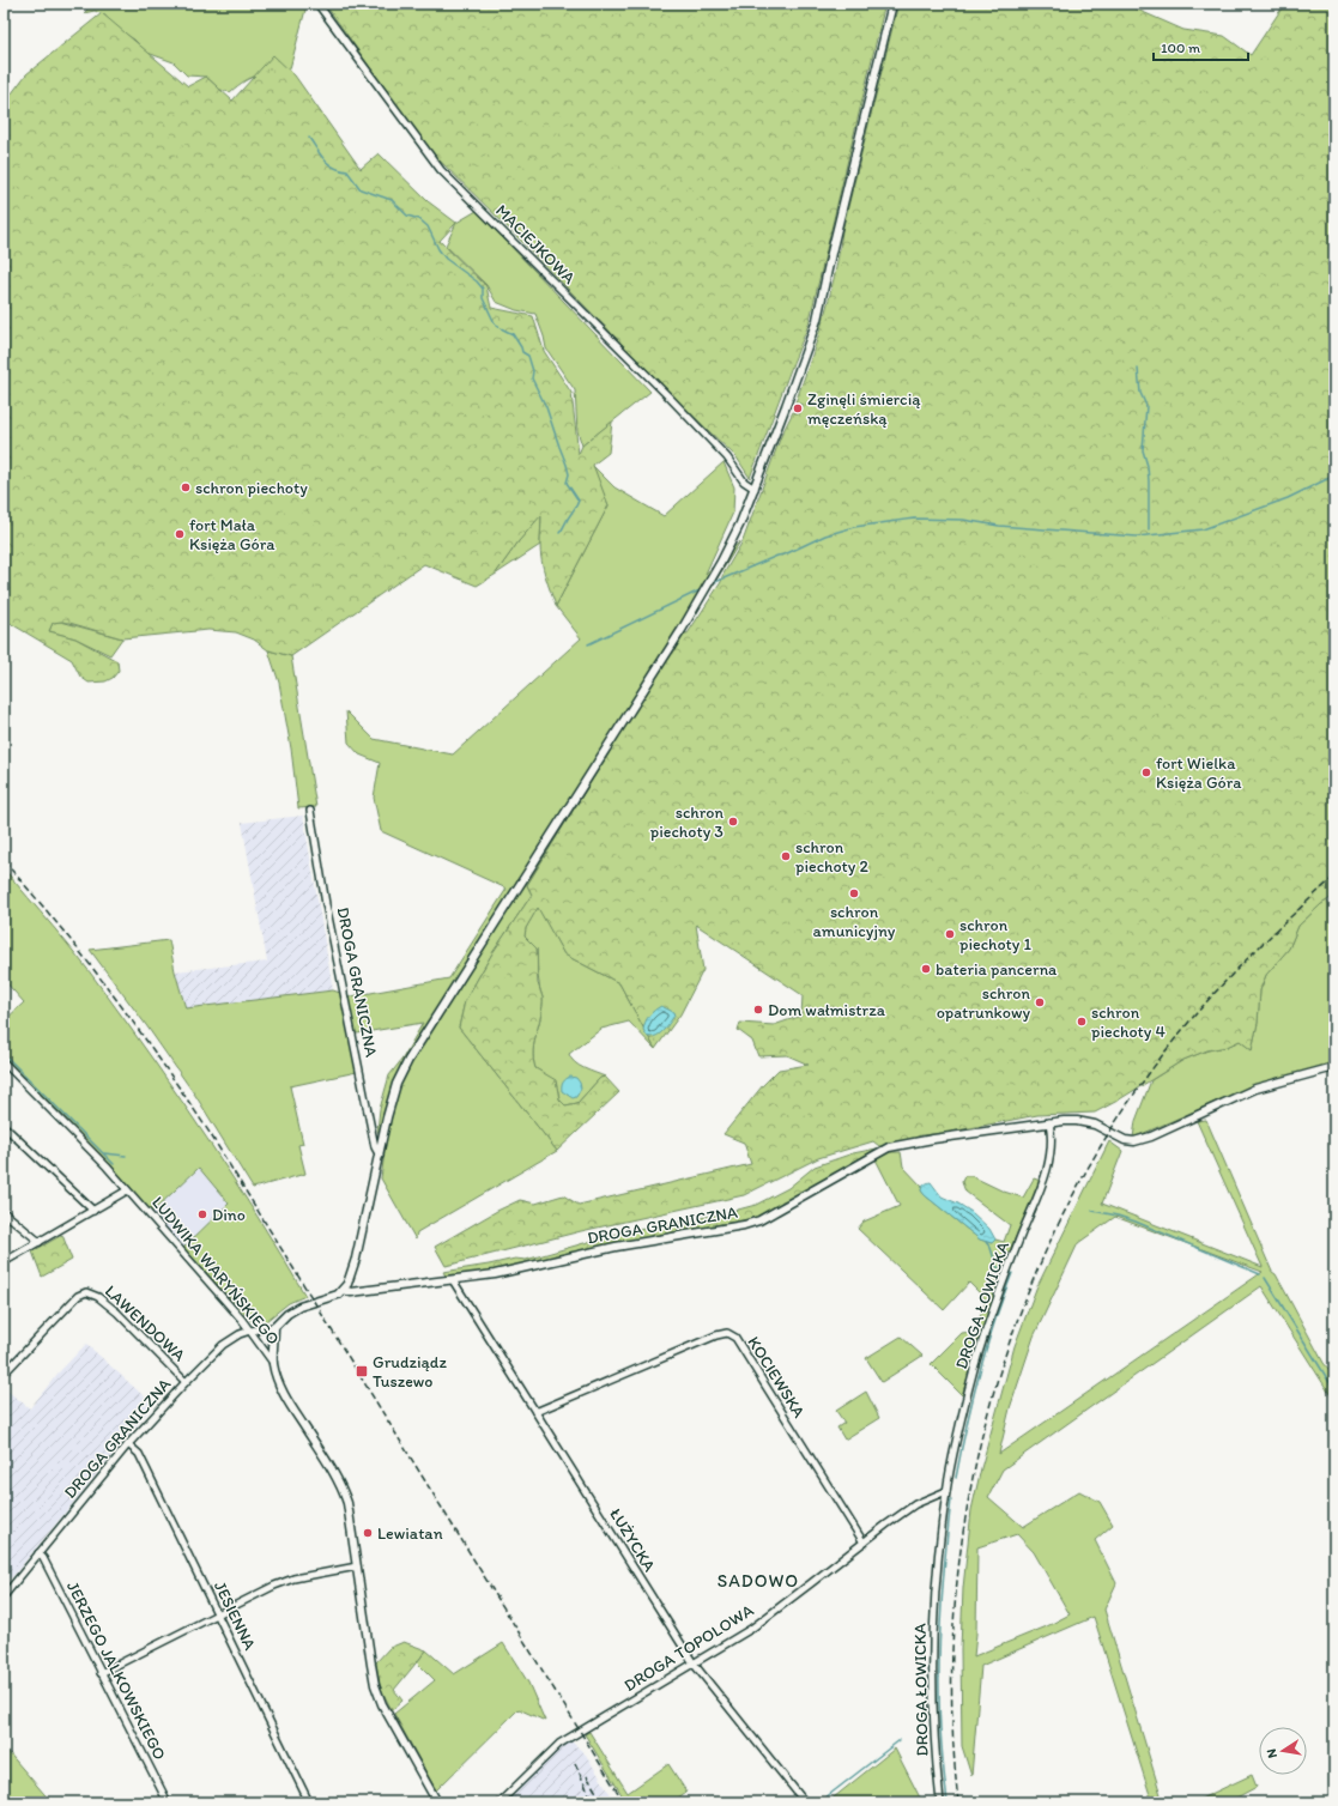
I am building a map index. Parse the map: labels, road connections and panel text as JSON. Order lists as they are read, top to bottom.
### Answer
{
  "streets": {
    "street": [
      "MACIEJKOWA",
      "DROGA GRANICZNA",
      "LUDWIKA WARYŃSKIEGO",
      "DROGA ŁOWICKA",
      "LAWENDOWA",
      "KOCIEWSKA",
      "ŁUŻYCKA",
      "JESIENNA",
      "DROGA TOPOLOWA",
      "JERZEGO JALKOWSKIEGO"
    ]
  },
  "crossings": [
    ["DROGA GRANICZNA", "LUDWIKA WARYŃSKIEGO"],
    ["DROGA GRANICZNA", "DROGA ŁOWICKA"],
    ["DROGA GRANICZNA", "LAWENDOWA"],
    ["DROGA GRANICZNA", "ŁUŻYCKA"],
    ["DROGA GRANICZNA", "JESIENNA"],
    ["DROGA GRANICZNA", "JERZEGO JALKOWSKIEGO"],
    ["DROGA ŁOWICKA", "DROGA TOPOLOWA"],
    ["KOCIEWSKA", "ŁUŻYCKA"],
    ["KOCIEWSKA", "DROGA TOPOLOWA"],
    ["ŁUŻYCKA", "DROGA TOPOLOWA"]
  ],
  "districts": ["SADOWO"],
  "places": {
    "other": [
      "Zginęli śmiercią męczeńską",
      "schron piechoty",
      "fort Mała Księża Góra",
      "fort Wielka Księża Góra",
      "schron piechoty 3",
      "schron piechoty 2",
      "schron amunicyjny",
      "schron piechoty 1",
      "bateria pancerna",
      "schron opatrunkowy",
      "Dom wałmistrza",
      "schron piechoty 4",
      "Dino",
      "Lewiatan"
    ],
    "transit": ["Grudziądz Tuszewo"]
  },
  "scale_bar": "100 m",
  "north": "left"
}
